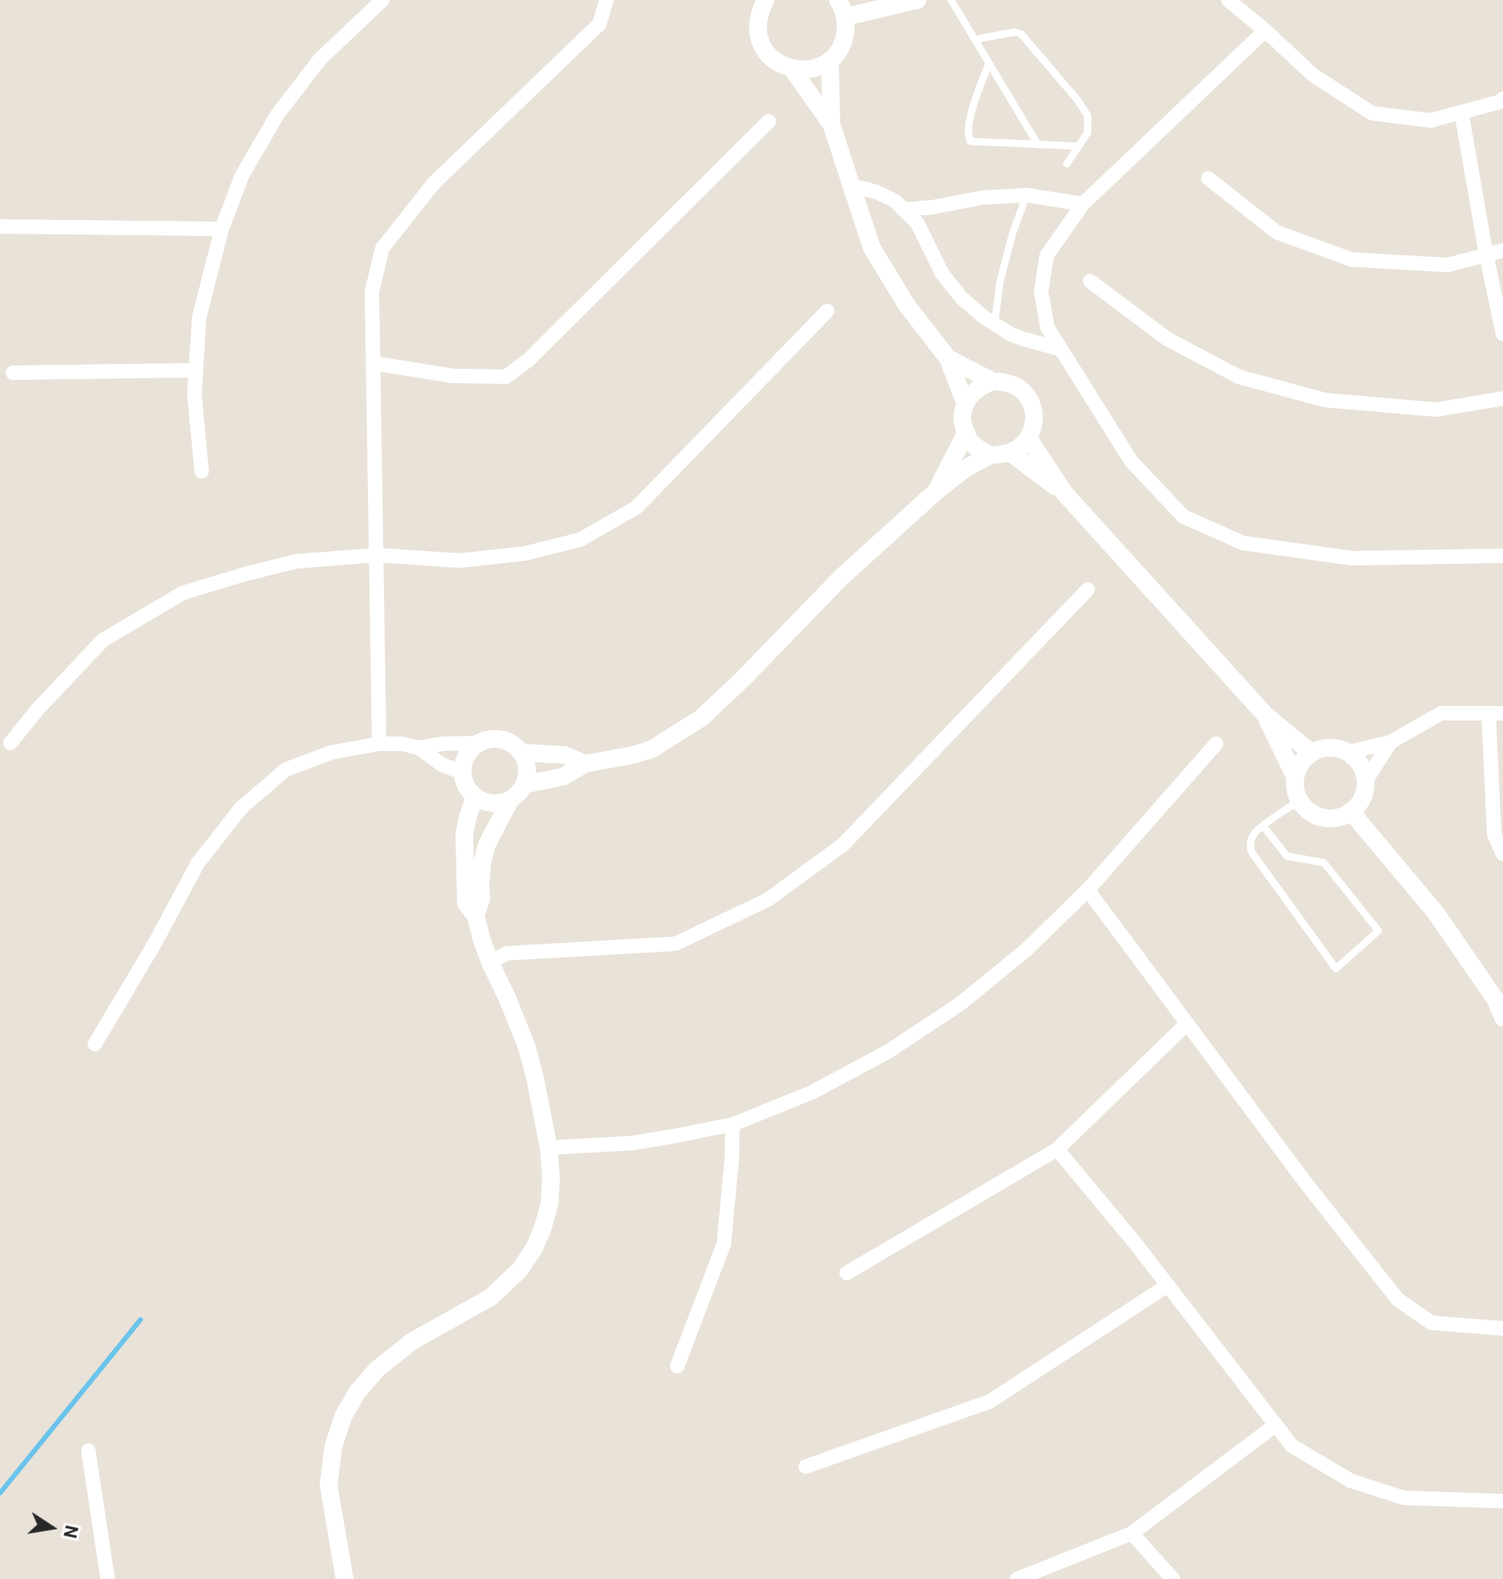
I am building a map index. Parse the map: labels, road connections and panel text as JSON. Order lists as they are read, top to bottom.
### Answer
{
  "north": "right"
}
